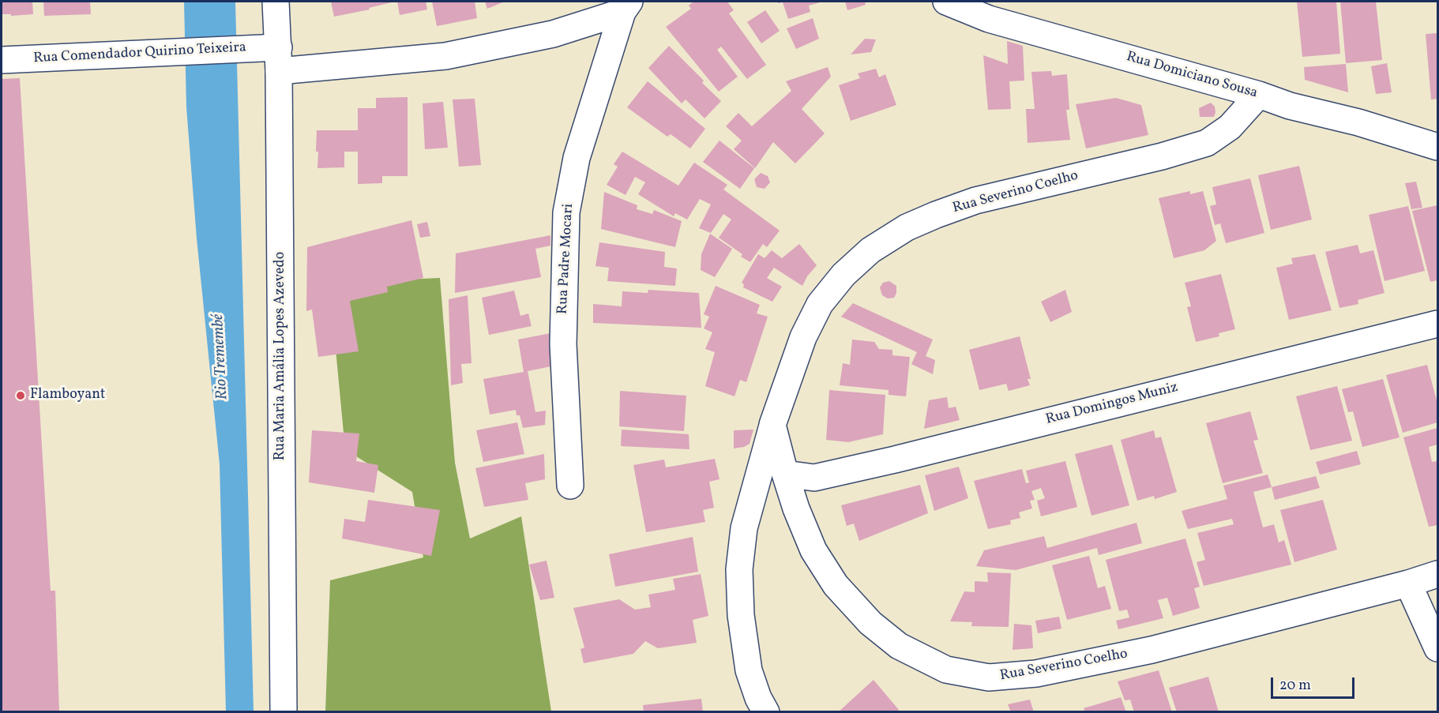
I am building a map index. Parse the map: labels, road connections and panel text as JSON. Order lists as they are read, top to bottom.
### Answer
{
  "streets": {
    "street": [
      "Rua Comendador Quirino Teixeira",
      "Rua Domiciano Sousa",
      "Rua Severino Coelho",
      "Rua Padre Mocari",
      "Rua Maria Amália Lopes Azevedo",
      "Rua Domingos Muniz"
    ]
  },
  "crossings": [
    ["Rua Comendador Quirino Teixeira", "Rua Padre Mocari"],
    ["Rua Comendador Quirino Teixeira", "Rua Maria Amália Lopes Azevedo"],
    ["Rua Domiciano Sousa", "Rua Severino Coelho"],
    ["Rua Severino Coelho", "Rua Domingos Muniz"]
  ],
  "water": ["Rio Tremembé"],
  "places": ["Flamboyant"],
  "scale_bar": "20 m"
}
